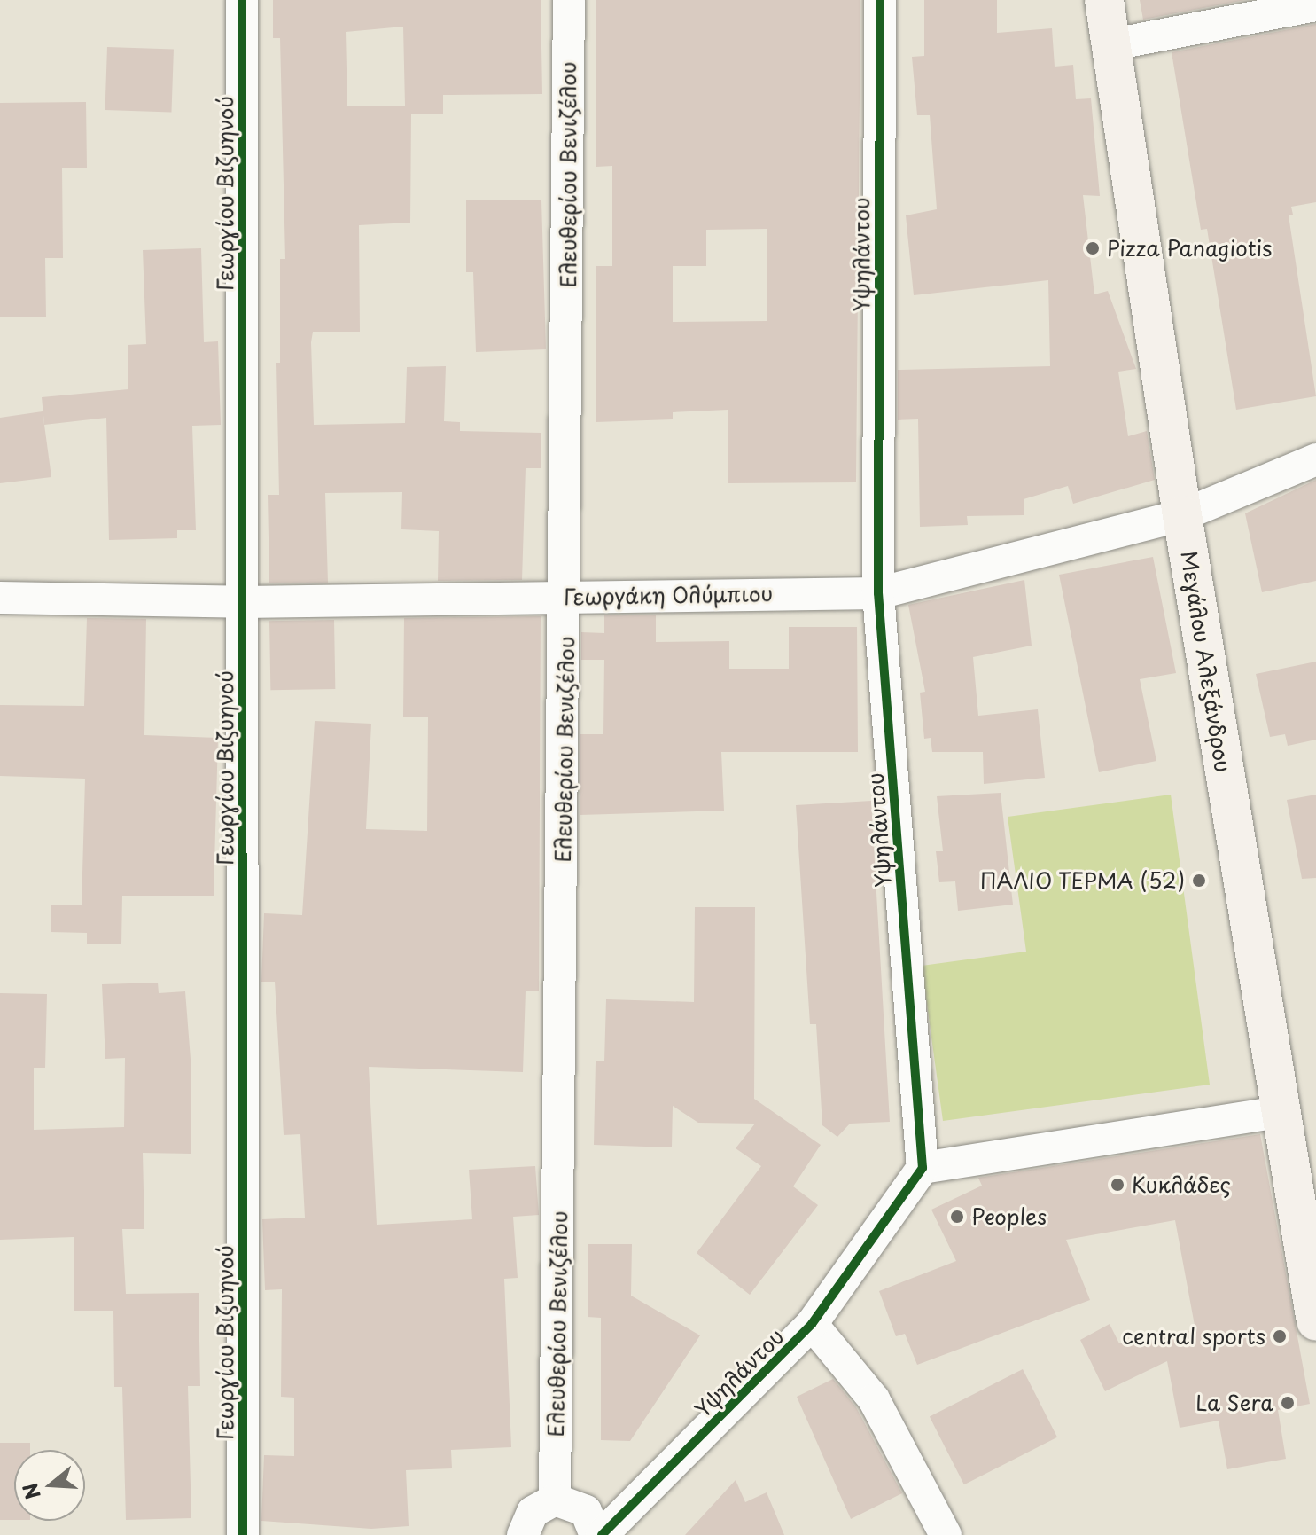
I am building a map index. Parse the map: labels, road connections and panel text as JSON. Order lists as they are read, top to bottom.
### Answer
{
  "streets": {
    "street": [
      "Ελευθερίου Βενιζέλου",
      "Γεωργίου Βιζυηνού",
      "Υψηλάντου",
      "Γεωργάκη Ολύμπιου",
      "Μεγάλου Αλεξάνδρου"
    ]
  },
  "crossings": [
    ["Ελευθερίου Βενιζέλου", "Γεωργάκη Ολύμπιου"],
    ["Γεωργίου Βιζυηνού", "Γεωργάκη Ολύμπιου"],
    ["Υψηλάντου", "Γεωργάκη Ολύμπιου"],
    ["Γεωργάκη Ολύμπιου", "Μεγάλου Αλεξάνδρου"]
  ],
  "places": [
    "Pizza Panagiotis",
    "ΠΑΛΙΟ ΤΕΡΜΑ (52)",
    "Κυκλάδες",
    "Peoples",
    "central sports",
    "La Sera"
  ],
  "north": "left"
}
